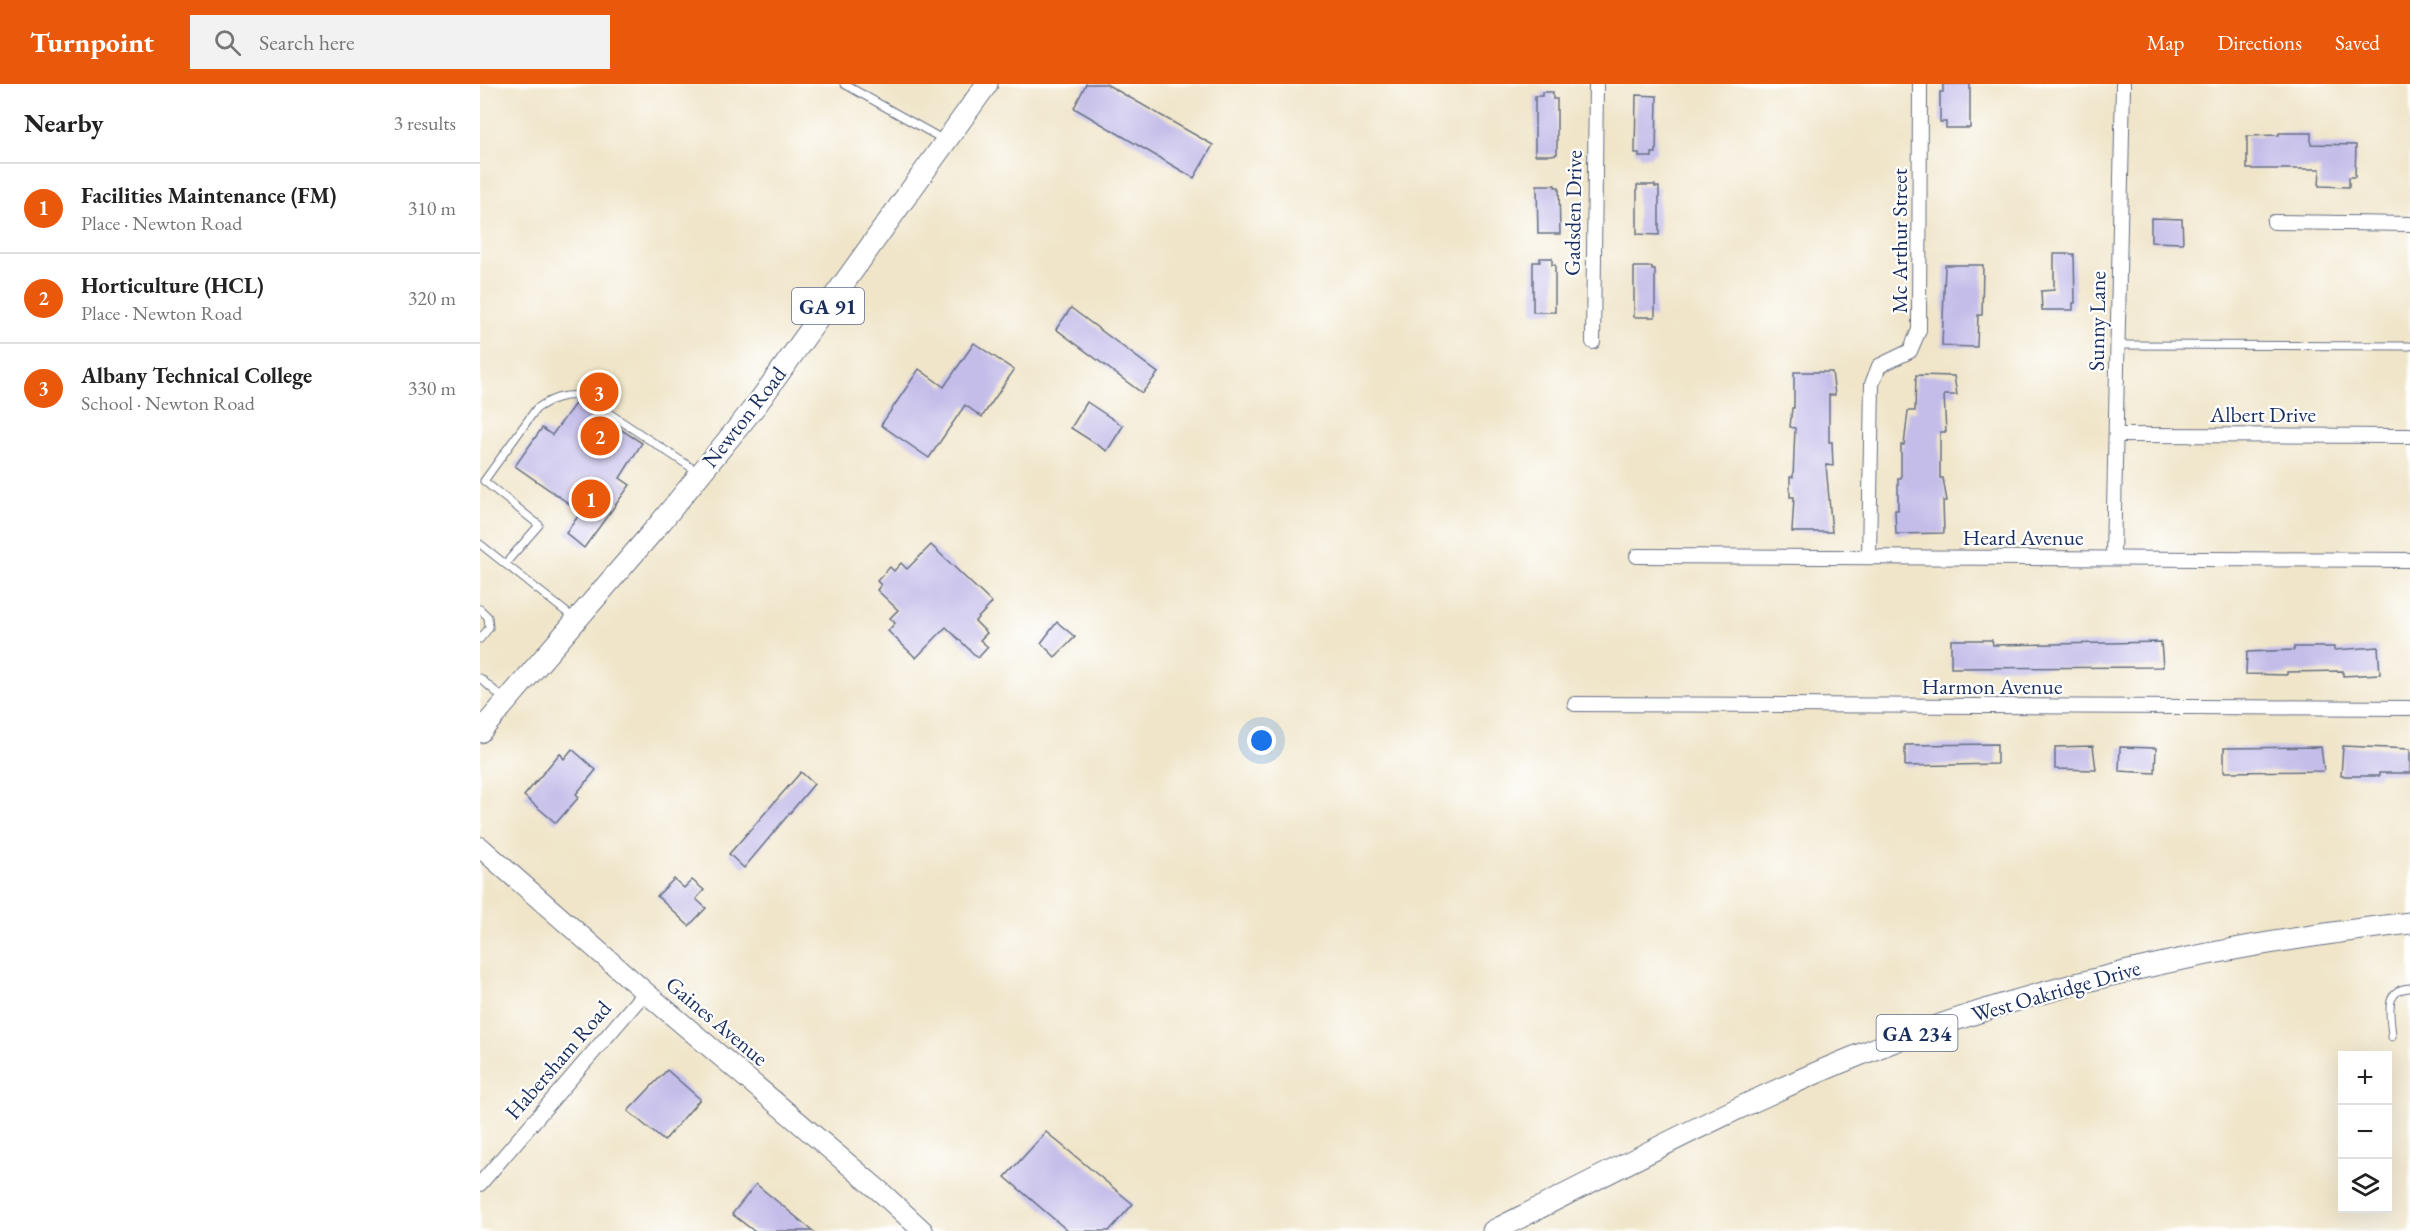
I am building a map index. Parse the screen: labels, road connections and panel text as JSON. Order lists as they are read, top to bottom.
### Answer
{
  "streets": {
    "main road": [
      "GA 91",
      "Newton Road",
      "West Oakridge Drive",
      "GA 234"
    ],
    "street": [
      "Gadsden Drive",
      "Mc Arthur Street",
      "Sunny Lane",
      "Albert Drive",
      "Heard Avenue",
      "Harmon Avenue",
      "Gaines Avenue",
      "Habersham Road"
    ]
  },
  "crossings": [
    ["Mc Arthur Street", "Heard Avenue"],
    ["Sunny Lane", "Albert Drive"],
    ["Sunny Lane", "Heard Avenue"],
    ["Gaines Avenue", "Habersham Road"]
  ],
  "page": {
    "header": "Turnpoint",
    "search": "Search here",
    "nav": ["Map", "Directions", "Saved"],
    "heading": ["Nearby", "3 results"],
    "list": [
      {
        "mark": "1",
        "name": "Facilities Maintenance (FM)",
        "note": "Place · Newton Road",
        "value": "310 m"
      },
      {
        "mark": "2",
        "name": "Horticulture (HCL)",
        "note": "Place · Newton Road",
        "value": "320 m"
      },
      {
        "mark": "3",
        "name": "Albany Technical College",
        "note": "School · Newton Road",
        "value": "330 m"
      }
    ],
    "pins": ["3", "2", "1"],
    "map_buttons": ["+", "−"]
  }
}
